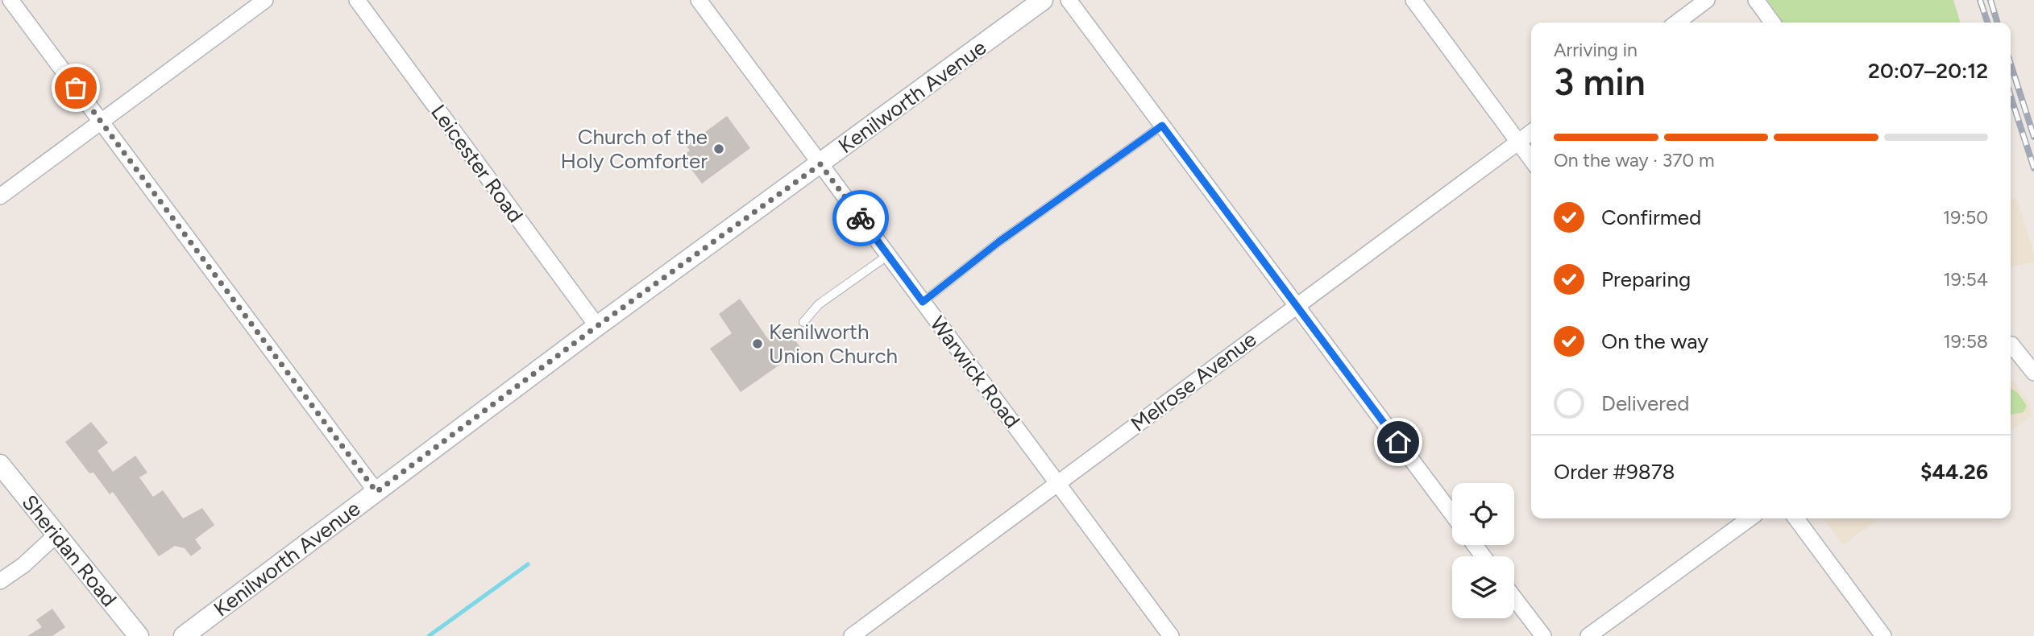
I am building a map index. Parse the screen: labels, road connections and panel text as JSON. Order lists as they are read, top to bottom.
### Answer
{
  "streets": {
    "street": [
      "Kenilworth Avenue",
      "Leicester Road",
      "Warwick Road",
      "Melrose Avenue",
      "Sheridan Road"
    ]
  },
  "crossings": [
    ["Kenilworth Avenue", "Leicester Road"],
    ["Kenilworth Avenue", "Warwick Road"],
    ["Warwick Road", "Melrose Avenue"]
  ],
  "places": ["Church of the Holy Comforter", "Kenilworth Union Church"],
  "page": {
    "heading": ["3 min", "Arriving in", "20:07–20:12"],
    "panel": ["Order #9878", "$44.26"],
    "bar": "On the way · 370 m",
    "list": [
      ["Confirmed", "19:50"],
      ["Preparing", "19:54"],
      ["On the way", "19:58"],
      "Delivered"
    ]
  }
}
